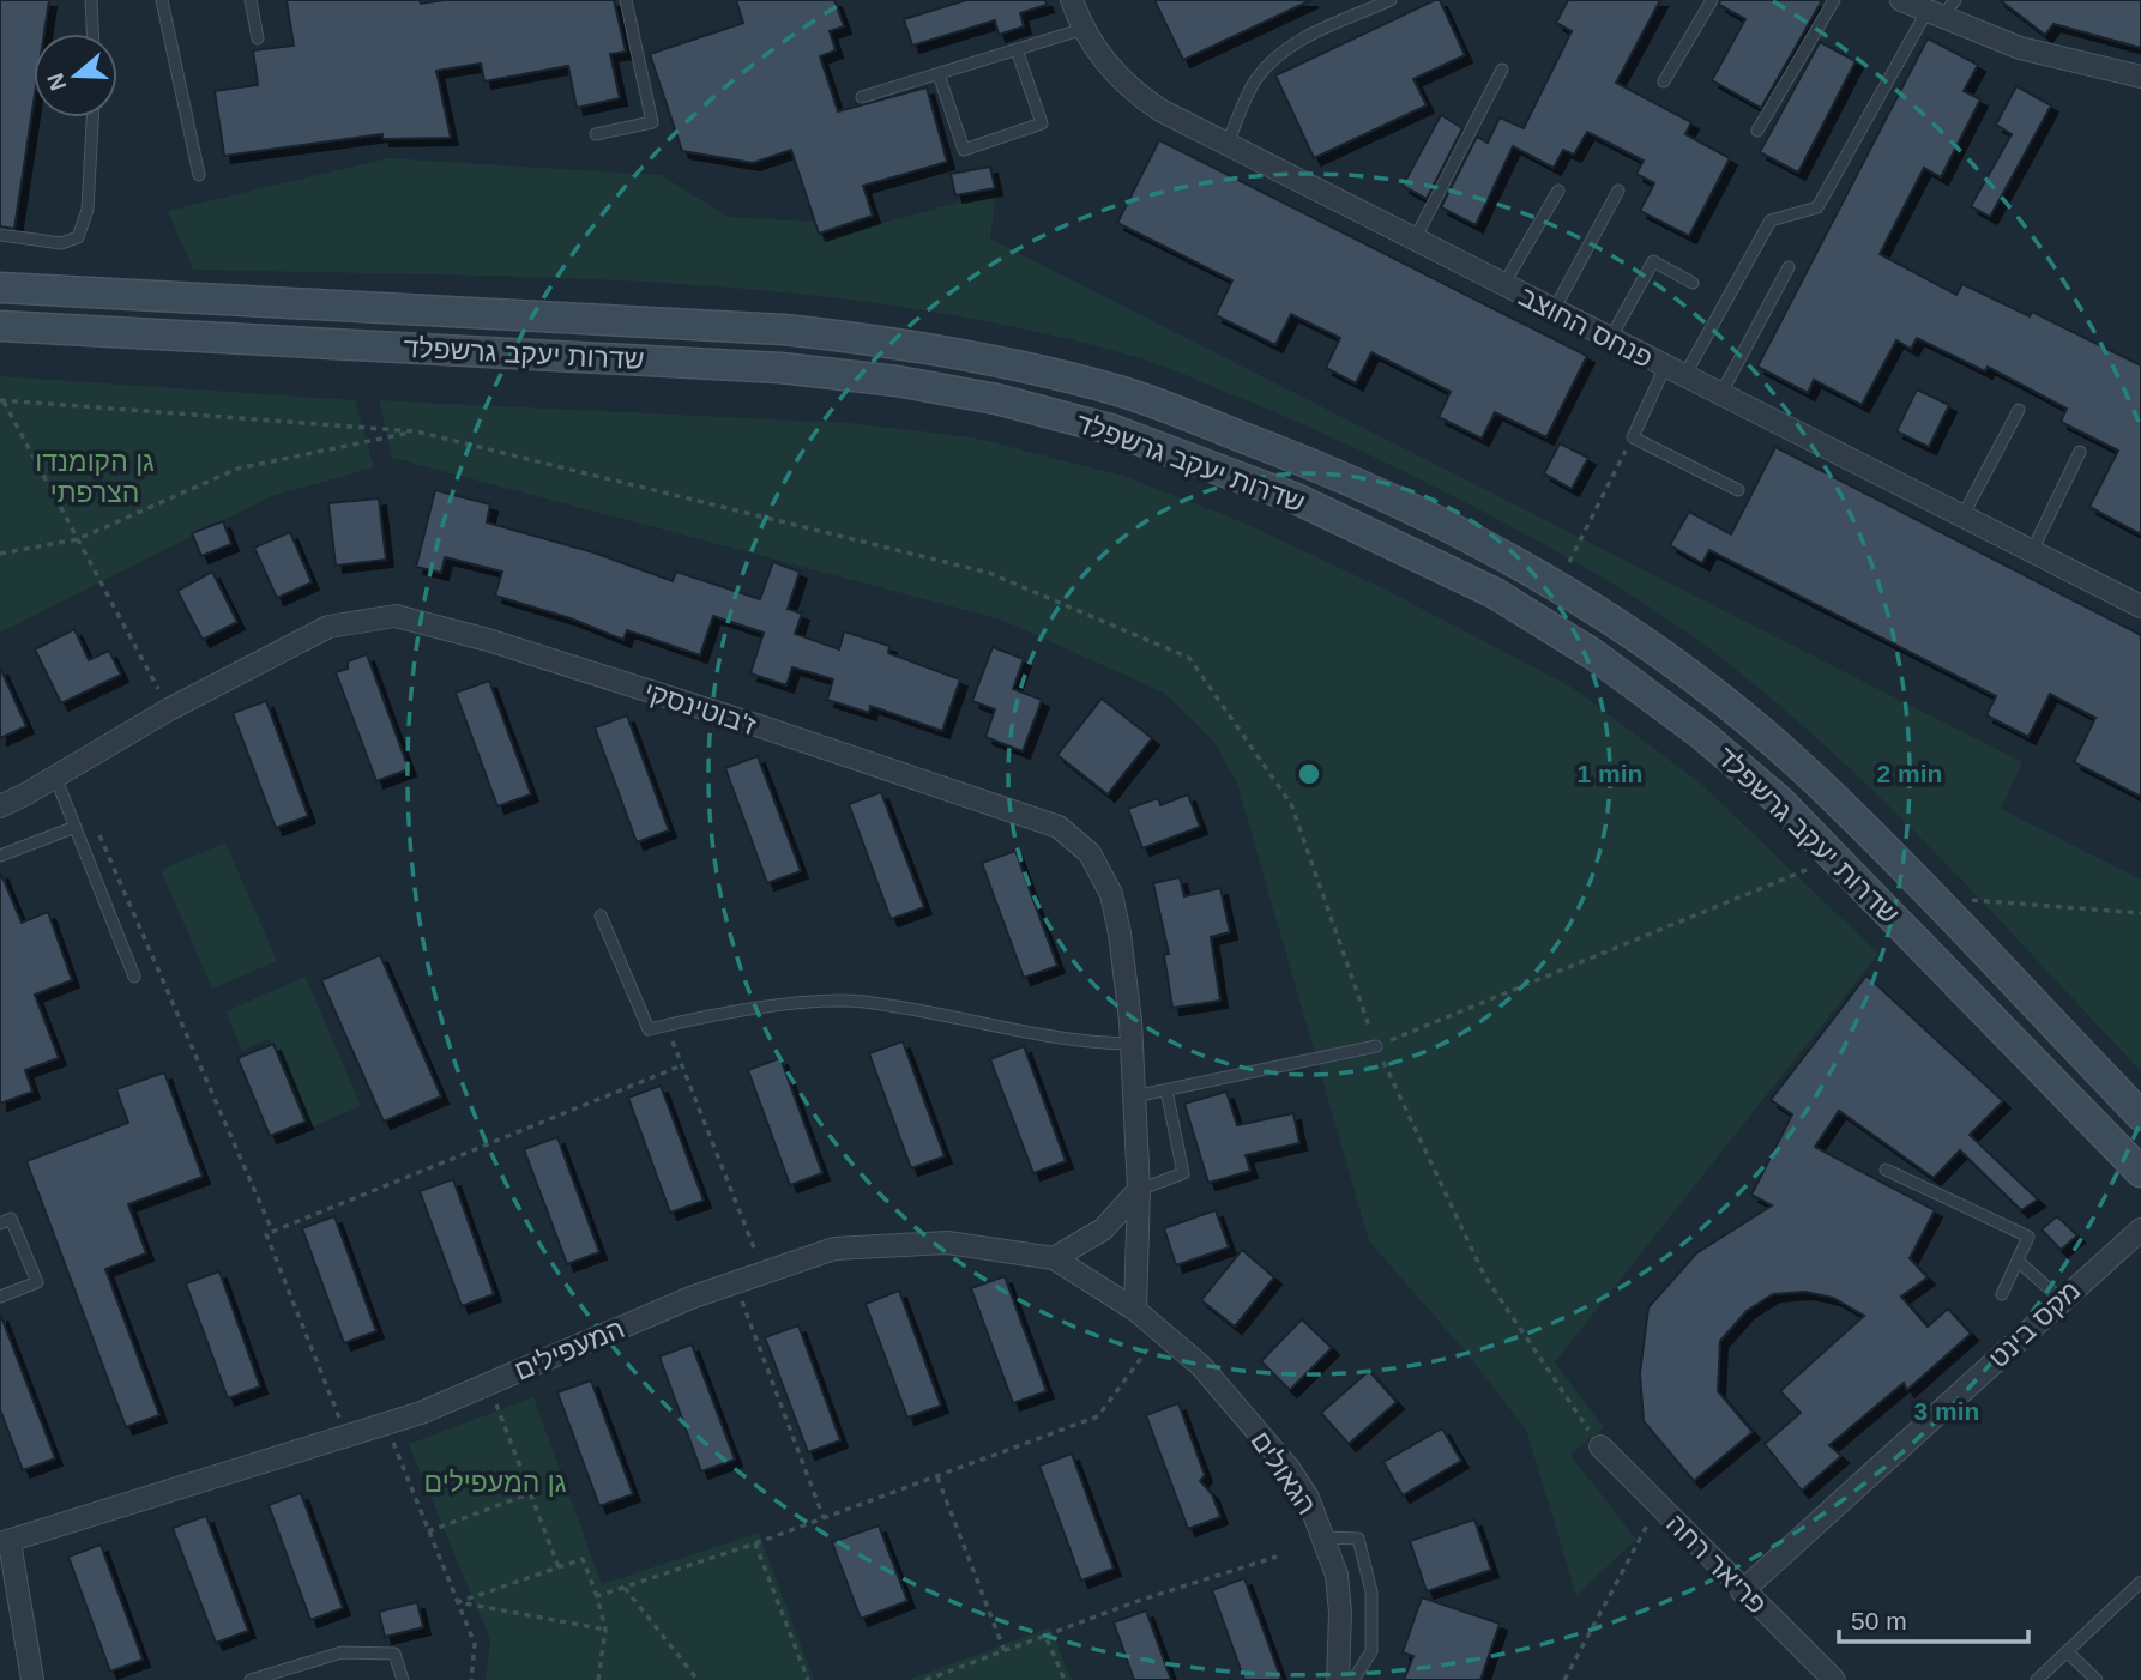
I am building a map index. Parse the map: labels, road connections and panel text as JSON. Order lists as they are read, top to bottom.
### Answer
{
  "streets": {
    "main road": ["שדרות יעקב גרשפלד"],
    "street": [
      "פנחס החוצב",
      "ז'בוטינסקי",
      "מקס בינט",
      "המעפילים",
      "הגאולים",
      "פריאר רחה"
    ]
  },
  "crossings": [
    ["ז'בוטינסקי", "המעפילים"],
    ["ז'בוטינסקי", "הגאולים"],
    ["מקס בינט", "פריאר רחה"],
    ["המעפילים", "הגאולים"]
  ],
  "parks": ["גן הקומנדו הצרפתי", "גן המעפילים"],
  "scale_bar": "50 m",
  "north": "left",
  "rings": ["1 min", "2 min", "3 min"]
}
